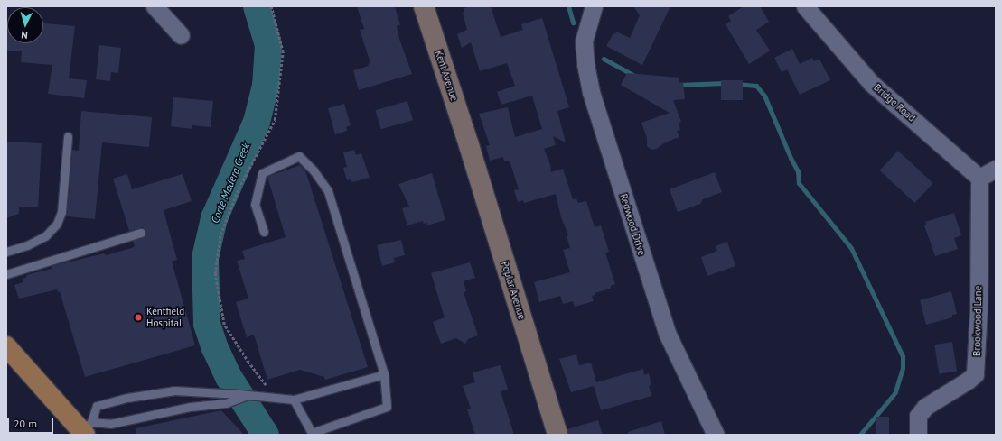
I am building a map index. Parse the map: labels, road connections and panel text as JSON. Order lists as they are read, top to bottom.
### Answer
{
  "streets": {
    "street": [
      "Kent Avenue",
      "Bridge Road",
      "Redwood Drive",
      "Poplar Avenue",
      "Brookwood Lane"
    ]
  },
  "crossings": [
    ["Kent Avenue", "Poplar Avenue"],
    ["Bridge Road", "Brookwood Lane"]
  ],
  "water": ["Corte Madera Creek"],
  "places": ["Kentfield Hospital"],
  "scale_bar": "20 m",
  "north": "bottom"
}
